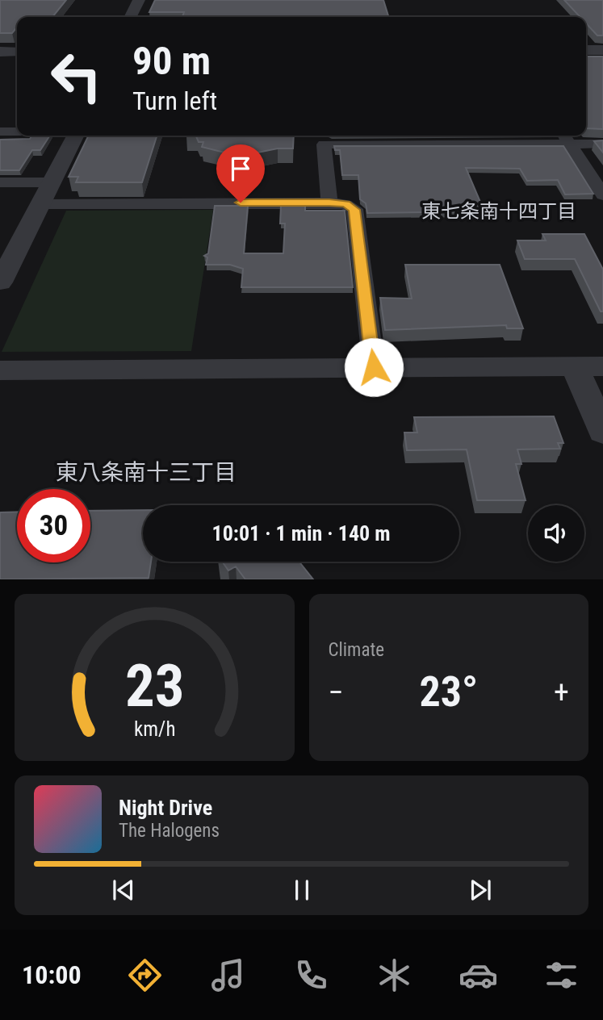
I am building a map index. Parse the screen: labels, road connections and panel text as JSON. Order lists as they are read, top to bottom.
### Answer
{
  "districts": ["東七条南十四丁目", "東八条南十三丁目"],
  "page": {
    "turn": ["90 m", "Turn left"],
    "limit": "30",
    "trip": "10:01 · 1 min · 140 m",
    "tile": "Climate",
    "heat": ["−", "23°", "+"],
    "song": ["Night Drive", "The Halogens"],
    "tabs": "10:00",
    "gauge": ["23", "km/h"]
  }
}
